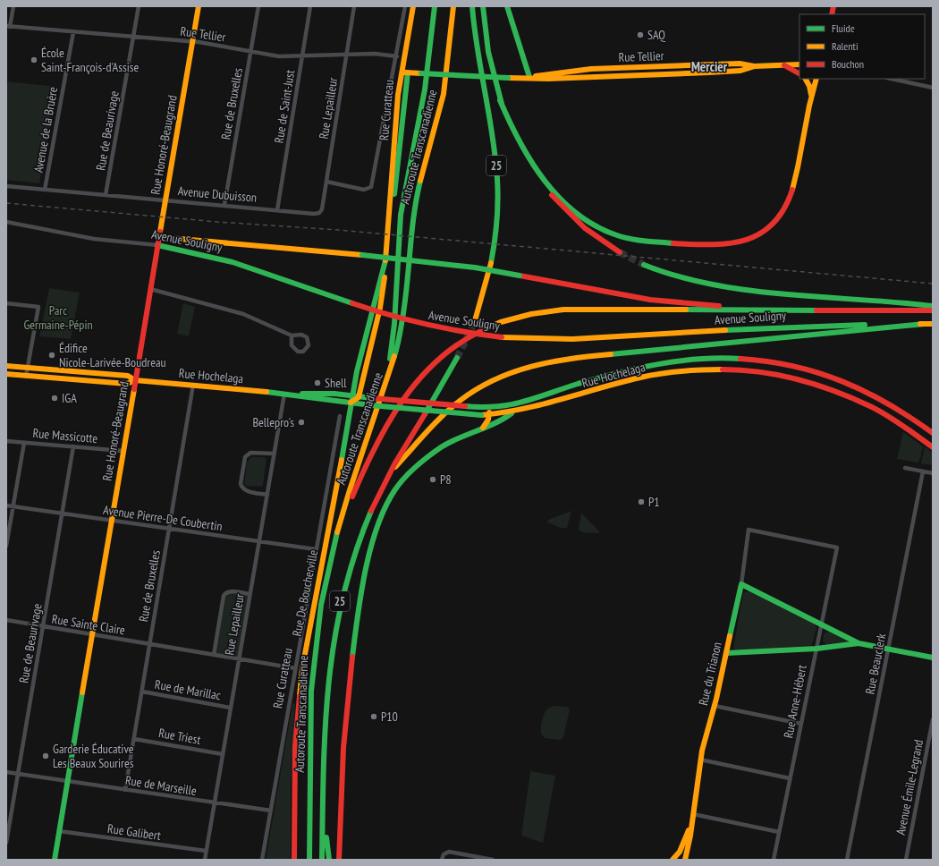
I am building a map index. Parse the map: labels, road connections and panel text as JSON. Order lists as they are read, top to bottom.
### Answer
{
  "streets": {
    "main road": [
      "Rue Tellier",
      "Rue Curatteau",
      "Rue Honoré-Beaugrand",
      "Autoroute Transcanadienne",
      "25",
      "Avenue Souligny",
      "Rue Hochelaga",
      "Rue De Boucherville",
      "Rue du Trianon"
    ],
    "street": [
      "Rue de Bruxelles",
      "Rue de Saint-Just",
      "Rue Lepailleur",
      "Avenue de la Bruère",
      "Rue de Beaurivage",
      "Avenue Dubuisson",
      "Rue Massicotte",
      "Avenue Pierre-De Coubertin",
      "Rue Sainte Claire",
      "Rue Beauclerk",
      "Rue de Marillac",
      "Rue Anne-Hébert",
      "Rue Triest",
      "Rue de Marseille",
      "Avenue Émile-Legrand",
      "Rue Galibert"
    ]
  },
  "crossings": [
    ["Rue Tellier", "Rue de Bruxelles"],
    ["Rue Tellier", "Rue de Saint-Just"],
    ["Rue Tellier", "Rue Lepailleur"],
    ["Rue Tellier", "Rue Curatteau"],
    ["Rue Tellier", "Avenue de la Bruère"],
    ["Rue Tellier", "Rue de Beaurivage"],
    ["Rue Tellier", "Rue Honoré-Beaugrand"],
    ["Rue de Bruxelles", "Avenue Dubuisson"],
    ["Rue de Bruxelles", "Rue Hochelaga"],
    ["Rue de Bruxelles", "Avenue Pierre-De Coubertin"],
    ["Rue de Bruxelles", "Rue Sainte Claire"],
    ["Rue de Bruxelles", "Rue de Marillac"],
    ["Rue de Bruxelles", "Rue Triest"],
    ["Rue de Bruxelles", "Rue de Marseille"],
    ["Rue de Saint-Just", "Avenue Dubuisson"],
    ["Rue Lepailleur", "Rue Curatteau"],
    ["Rue Lepailleur", "Avenue Dubuisson"],
    ["Rue Lepailleur", "Rue Hochelaga"],
    ["Rue Lepailleur", "Avenue Pierre-De Coubertin"],
    ["Rue Lepailleur", "Rue Sainte Claire"],
    ["Rue Lepailleur", "Rue de Marillac"],
    ["Rue Lepailleur", "Rue Triest"],
    ["Rue Lepailleur", "Rue de Marseille"],
    ["Rue Lepailleur", "Rue Galibert"],
    ["Rue Curatteau", "Rue Hochelaga"],
    ["Rue Curatteau", "Avenue Pierre-De Coubertin"],
    ["Rue Curatteau", "Rue De Boucherville"],
    ["Rue Curatteau", "Rue Sainte Claire"],
    ["Rue Curatteau", "Rue de Marseille"],
    ["Avenue de la Bruère", "Avenue Dubuisson"],
    ["Rue de Beaurivage", "Avenue Dubuisson"],
    ["Rue de Beaurivage", "Rue Massicotte"],
    ["Rue de Beaurivage", "Avenue Pierre-De Coubertin"],
    ["Rue de Beaurivage", "Rue Sainte Claire"],
    ["Rue de Beaurivage", "Rue de Marseille"],
    ["Rue Honoré-Beaugrand", "Avenue Dubuisson"],
    ["Rue Honoré-Beaugrand", "Avenue Souligny"],
    ["Rue Honoré-Beaugrand", "Rue Hochelaga"],
    ["Rue Honoré-Beaugrand", "Rue Massicotte"],
    ["Rue Honoré-Beaugrand", "Avenue Pierre-De Coubertin"],
    ["Rue Honoré-Beaugrand", "Rue Sainte Claire"],
    ["Rue Honoré-Beaugrand", "Rue de Marseille"],
    ["Rue Honoré-Beaugrand", "Rue Galibert"],
    ["Rue Hochelaga", "Rue De Boucherville"],
    ["Rue du Trianon", "Rue Anne-Hébert"]
  ],
  "districts": ["Mercier"],
  "parks": ["Parc Germaine-Pépin"],
  "places": [
    "SAQ",
    "École Saint-François-d'Assise",
    "Édifice Nicole-Larivée-Boudreau",
    "Shell",
    "IGA",
    "Bellepro's",
    "P8",
    "P1",
    "P10",
    "Garderie Éducative Les Beaux Sourires"
  ],
  "legend": ["Fluide", "Ralenti", "Bouchon"]
}
